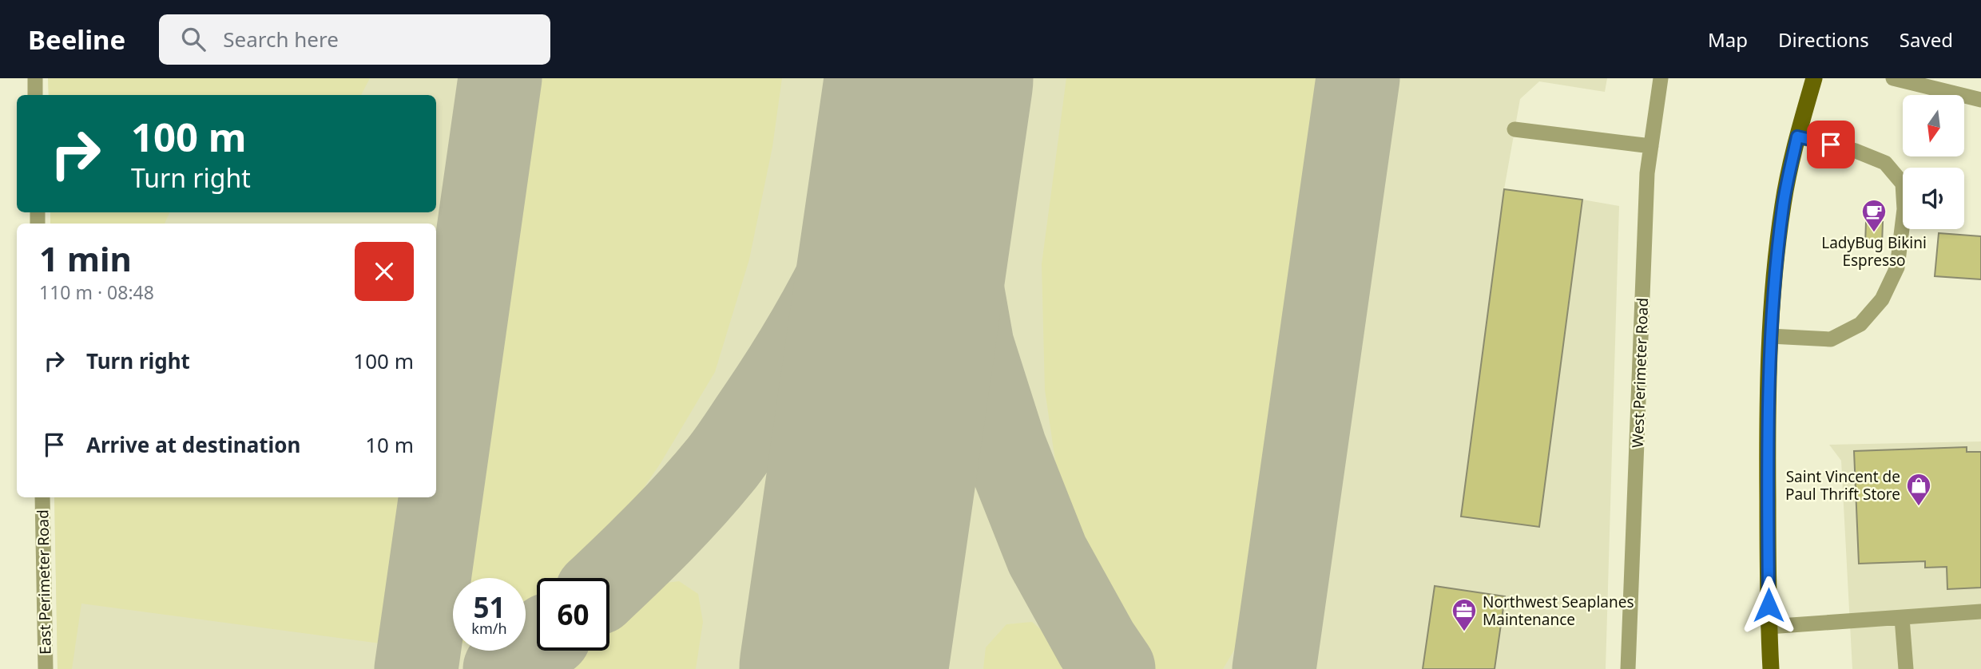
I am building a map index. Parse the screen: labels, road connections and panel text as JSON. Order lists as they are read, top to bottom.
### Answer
{
  "streets": {
    "lane": ["West Perimeter Road", "East Perimeter Road"]
  },
  "places": {
    "cafe": ["LadyBug Bikini Espresso"],
    "shop": ["Saint Vincent de Paul Thrift Store"],
    "office": ["Northwest Seaplanes Maintenance"]
  },
  "north": "bottom",
  "page": {
    "header": "Beeline",
    "search": "Search here",
    "nav": ["Map", "Directions", "Saved"],
    "turn": ["100 m", "Turn right"],
    "heading": ["1 min", "110 m · 08:48"],
    "list": [
      {
        "name": "Turn right",
        "value": "100 m"
      },
      {
        "name": "Arrive at destination",
        "value": "10 m"
      }
    ],
    "speed": "51 km/h",
    "limit": "60"
  }
}
